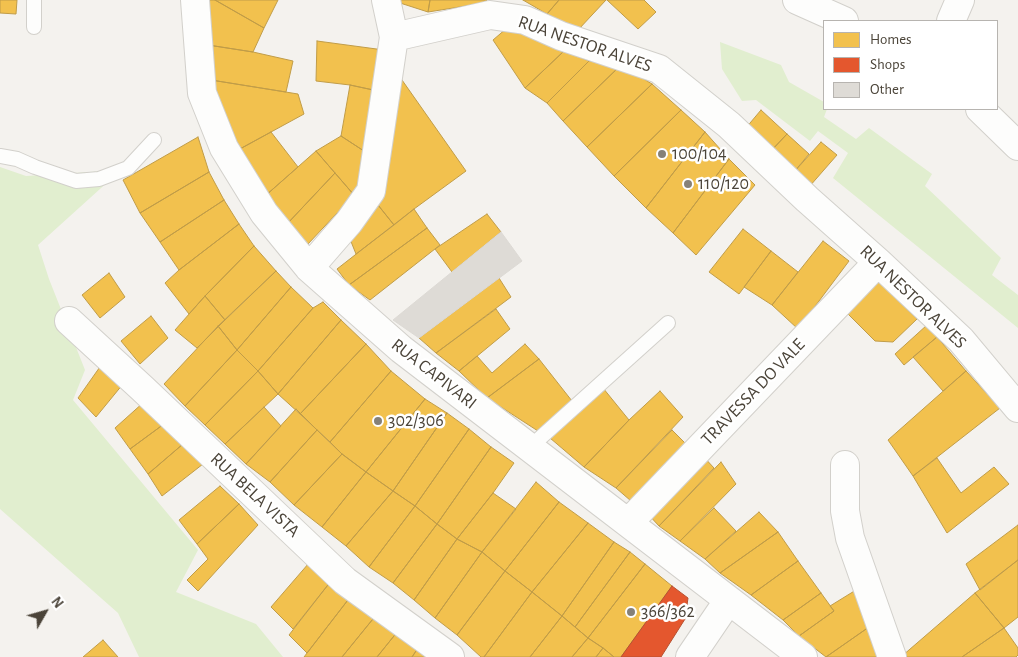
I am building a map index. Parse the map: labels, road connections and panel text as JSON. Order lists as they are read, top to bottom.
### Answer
{
  "streets": {
    "street": [
      "RUA NESTOR ALVES",
      "RUA CAPIVARI",
      "TRAVESSA DO VALE",
      "RUA BELA VISTA"
    ]
  },
  "crossings": [
    ["RUA NESTOR ALVES", "TRAVESSA DO VALE"],
    ["RUA CAPIVARI", "TRAVESSA DO VALE"]
  ],
  "places": [
    "100/104",
    "110/120",
    "302/306",
    "366/362"
  ],
  "legend": ["Homes", "Shops", "Other"],
  "north": "top right"
}
